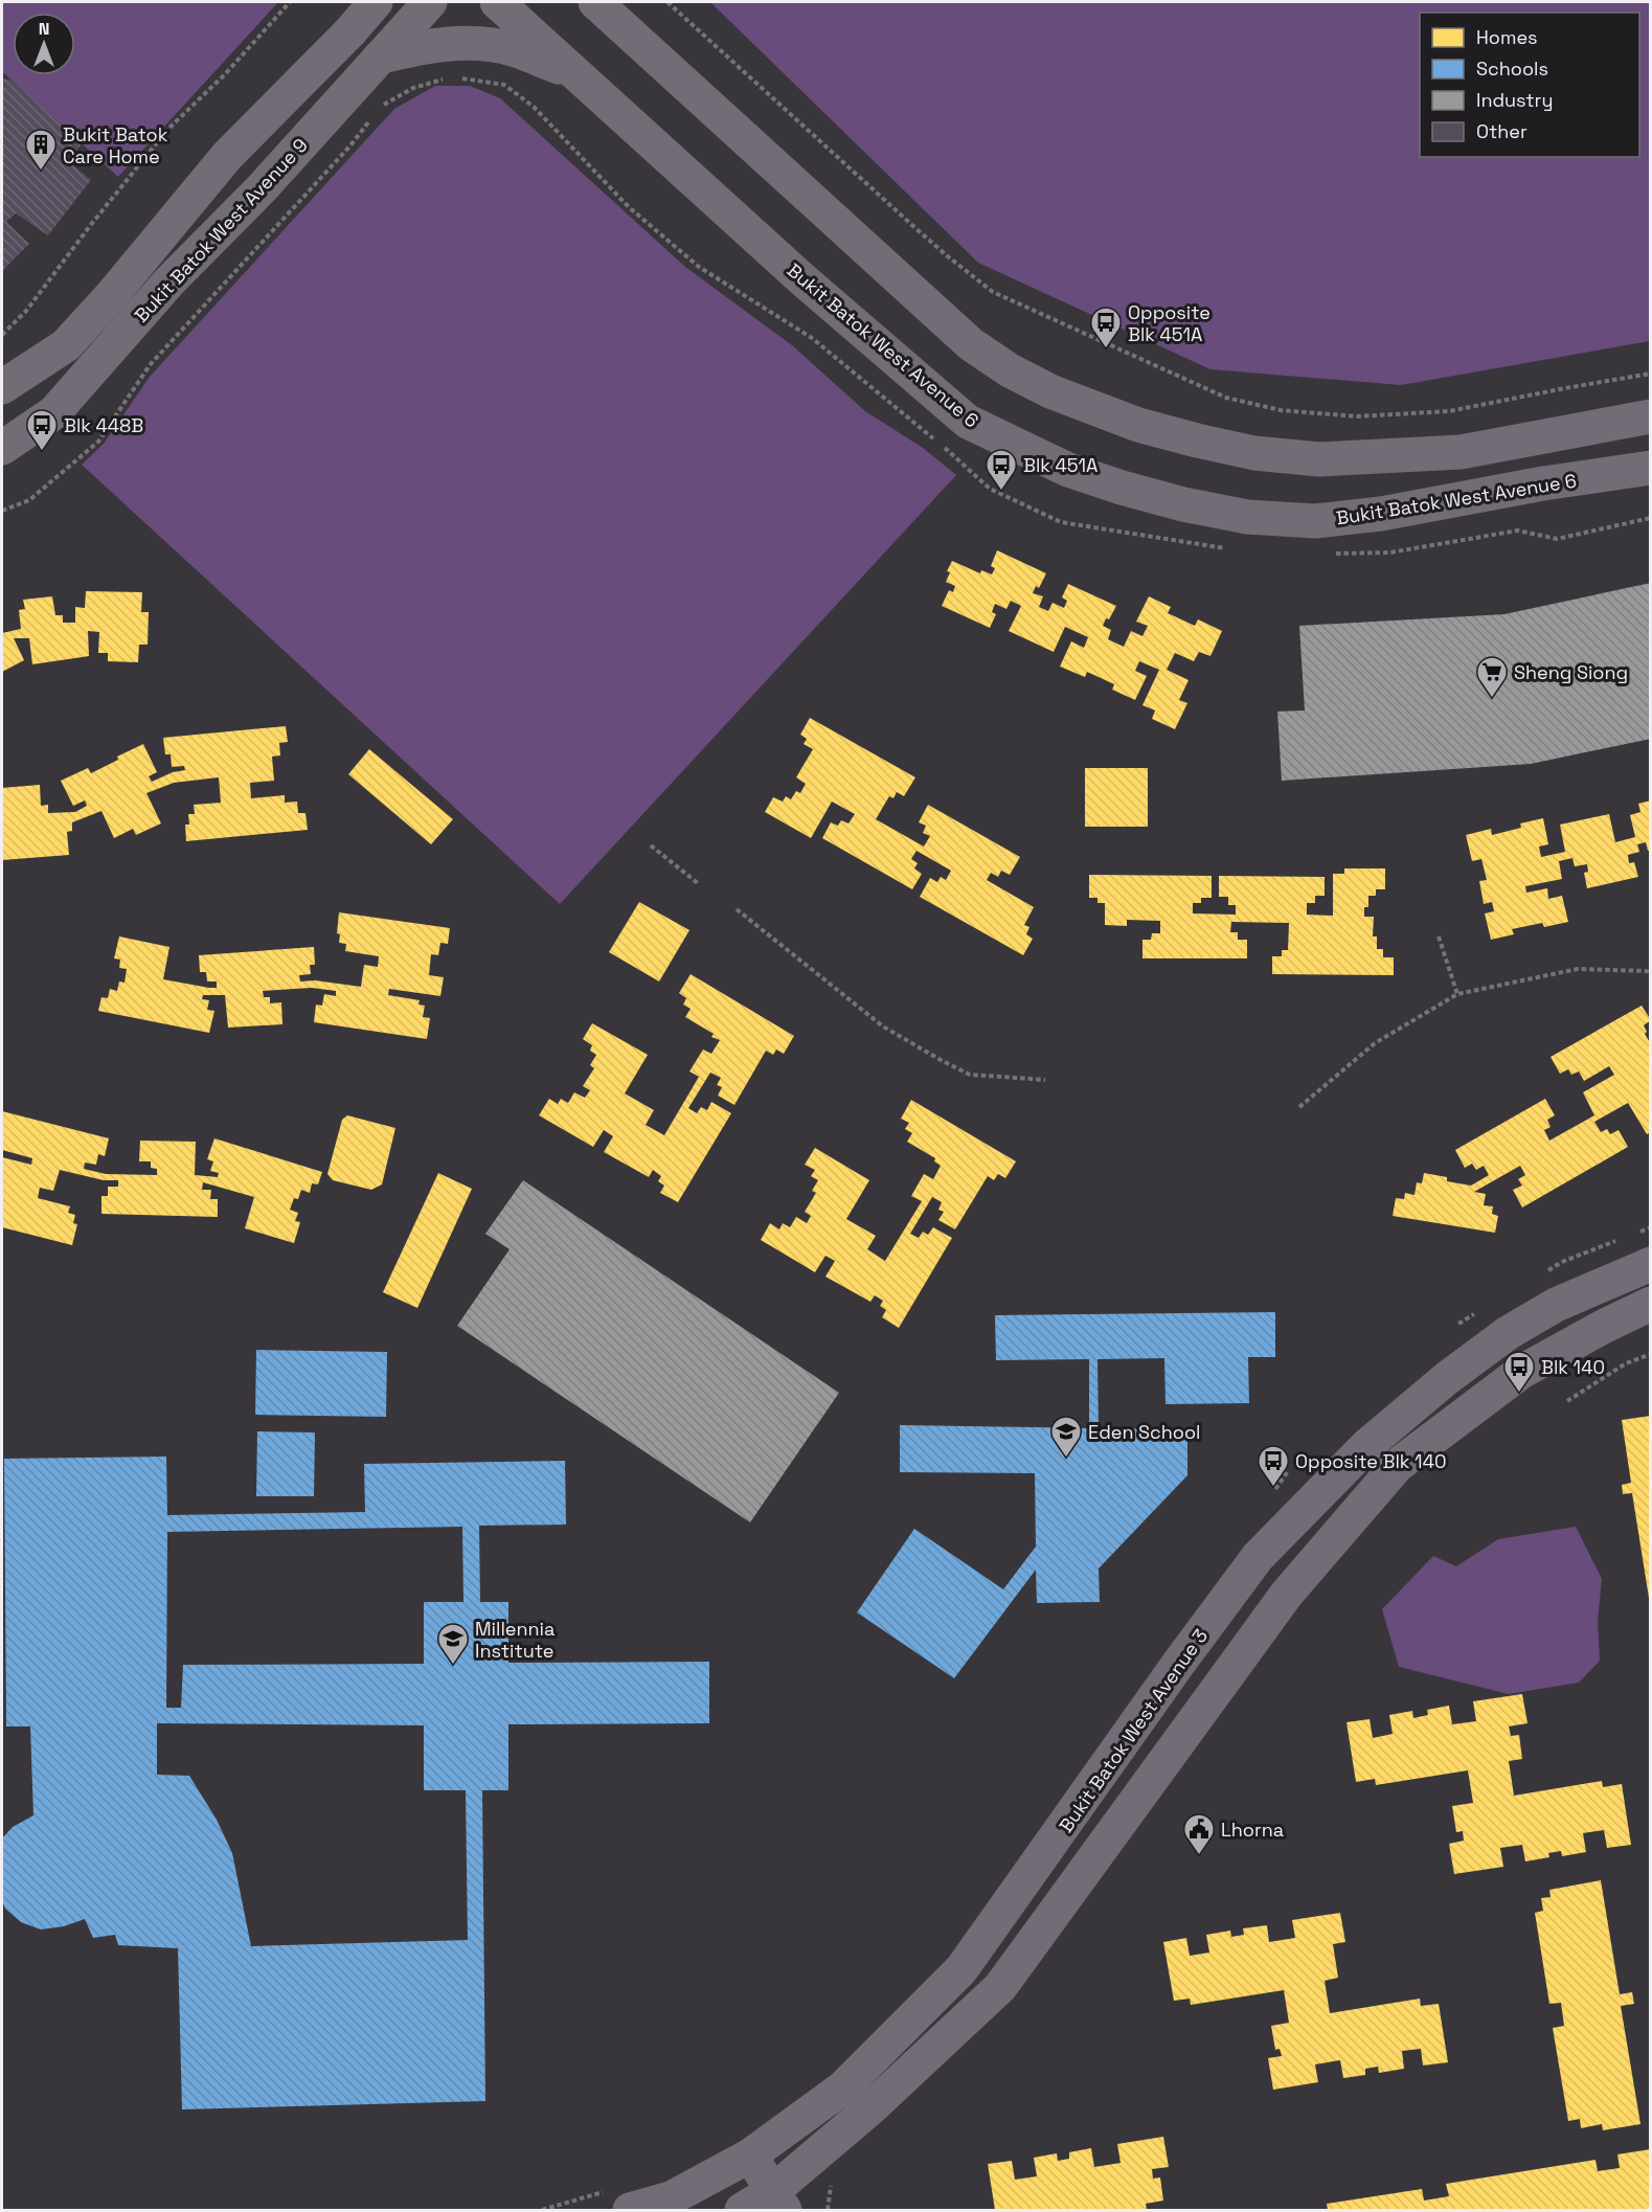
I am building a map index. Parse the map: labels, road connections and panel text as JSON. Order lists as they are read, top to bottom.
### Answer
{
  "streets": {
    "main road": ["Bukit Batok West Avenue 3"],
    "street": ["Bukit Batok West Avenue 9", "Bukit Batok West Avenue 6"]
  },
  "places": {
    "building": ["Bukit Batok Care Home"],
    "bus stop": [
      "Opposite Blk 451A",
      "Blk 448B",
      "Blk 451A",
      "Blk 140",
      "Opposite Blk 140"
    ],
    "supermarket": ["Sheng Siong"],
    "school or university": ["Eden School", "Millennia Institute"],
    "public building": ["Lhorna"]
  },
  "legend": [
    "Homes",
    "Schools",
    "Industry",
    "Other"
  ],
  "north": "top"
}
